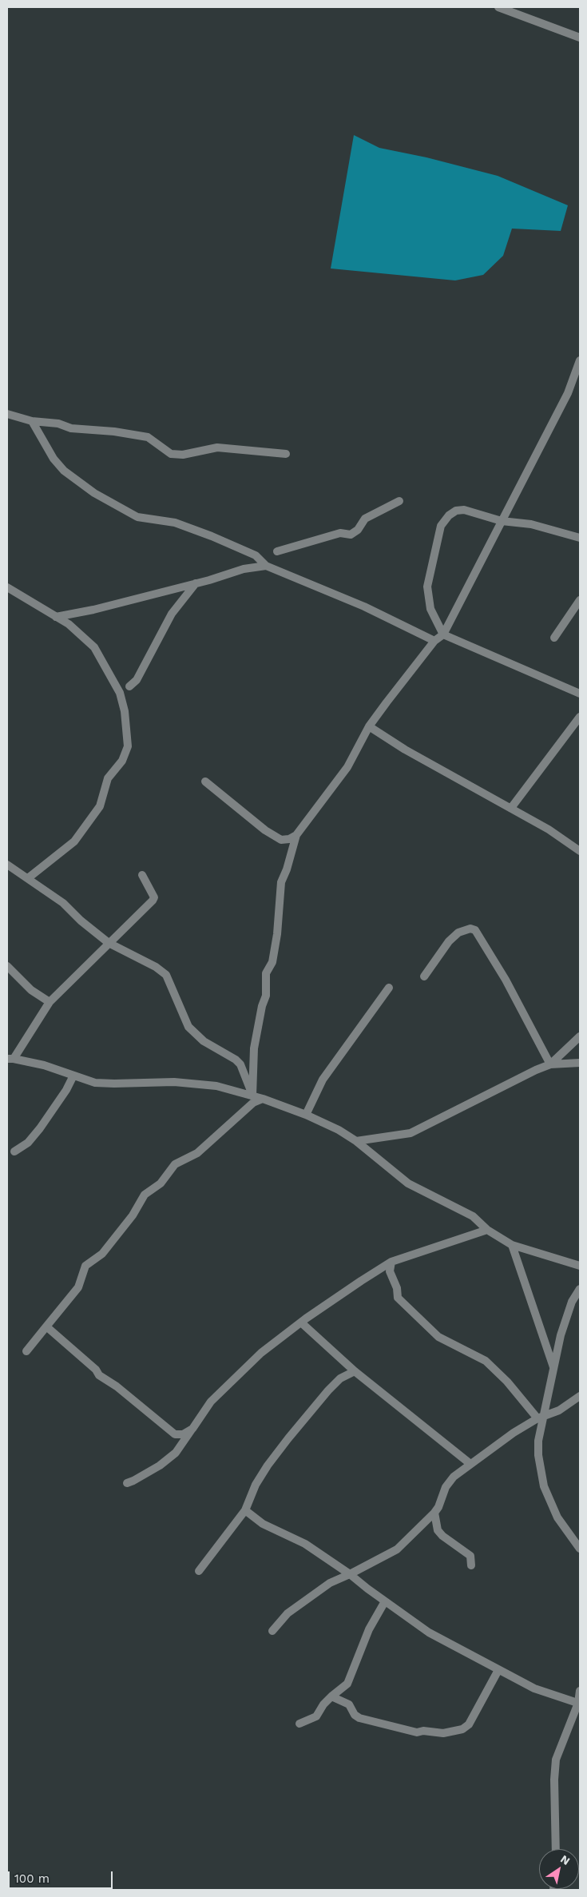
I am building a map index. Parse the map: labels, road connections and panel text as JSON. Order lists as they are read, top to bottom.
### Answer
{
  "scale_bar": "100 m",
  "north": "top right"
}
